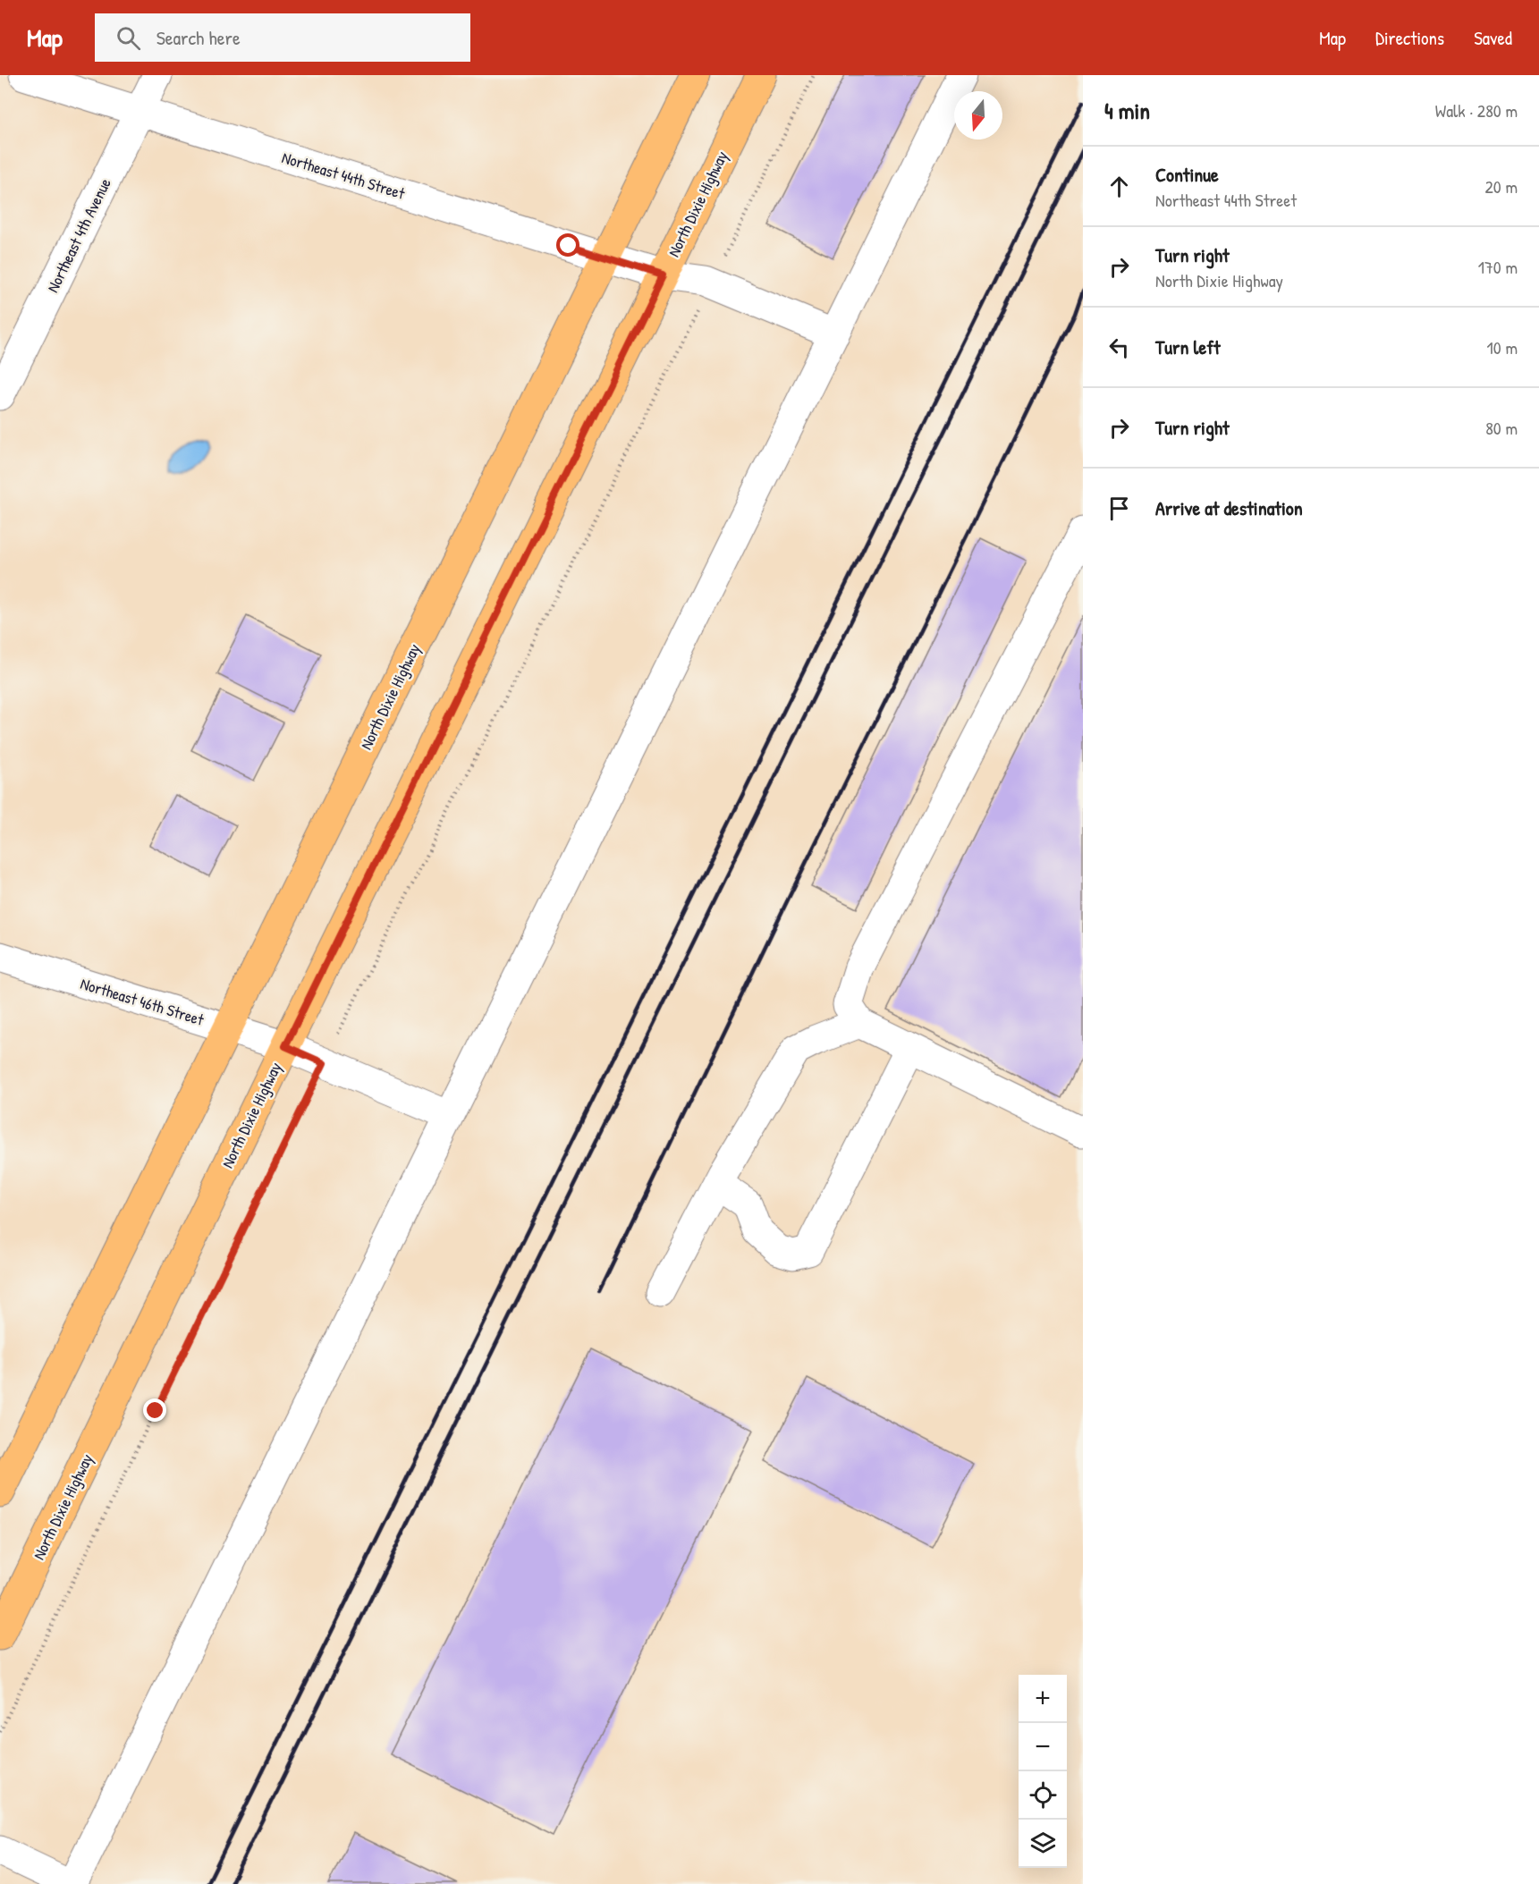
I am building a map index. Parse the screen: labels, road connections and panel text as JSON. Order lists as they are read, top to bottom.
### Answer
{
  "streets": {
    "main road": ["North Dixie Highway"],
    "street": ["Northeast 44th Street", "Northeast 4th Avenue", "Northeast 46th Street"]
  },
  "crossings": [
    ["Northeast 44th Street", "North Dixie Highway"],
    ["Northeast 44th Street", "Northeast 4th Avenue"],
    ["North Dixie Highway", "Northeast 46th Street"]
  ],
  "north": "bottom",
  "page": {
    "header": "Map",
    "search": "Search here",
    "nav": ["Map", "Directions", "Saved"],
    "heading": ["4 min", "Walk · 280 m"],
    "list": [
      ["Continue", "Northeast 44th Street", "20 m"],
      ["Turn right", "North Dixie Highway", "170 m"],
      ["Turn left", "10 m"],
      ["Turn right", "80 m"],
      "Arrive at destination"
    ],
    "map_buttons": ["+", "−"]
  }
}
